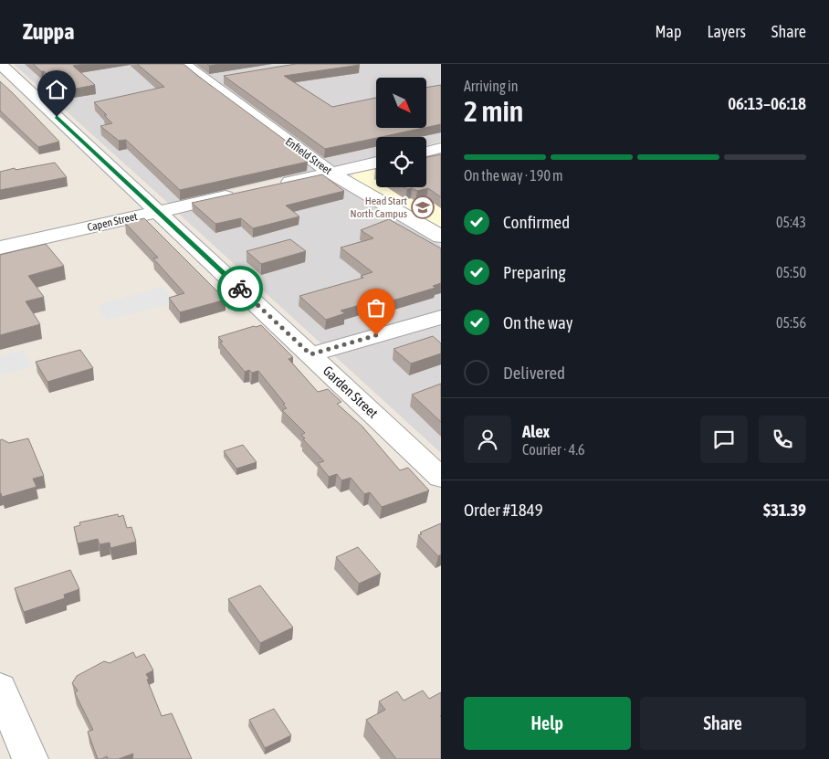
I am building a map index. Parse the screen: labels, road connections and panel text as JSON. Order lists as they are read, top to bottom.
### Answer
{
  "streets": {
    "street": ["Enfield Street", "Capen Street", "Garden Street"]
  },
  "crossings": [
    ["Capen Street", "Garden Street"]
  ],
  "places": {
    "school or university": ["Head Start North Campus"]
  },
  "north": "bottom right",
  "page": {
    "header": "Zuppa",
    "nav": ["Map", "Layers", "Share"],
    "heading": ["2 min", "Arriving in", "06:13–06:18"],
    "panel": [
      "Alex",
      "Courier · 4.6",
      "Order #1849",
      "$31.39"
    ],
    "bar": "On the way · 190 m",
    "list": [
      ["Confirmed", "05:43"],
      ["Preparing", "05:50"],
      ["On the way", "05:56"],
      "Delivered"
    ],
    "buttons": ["Help", "Share"]
  }
}
